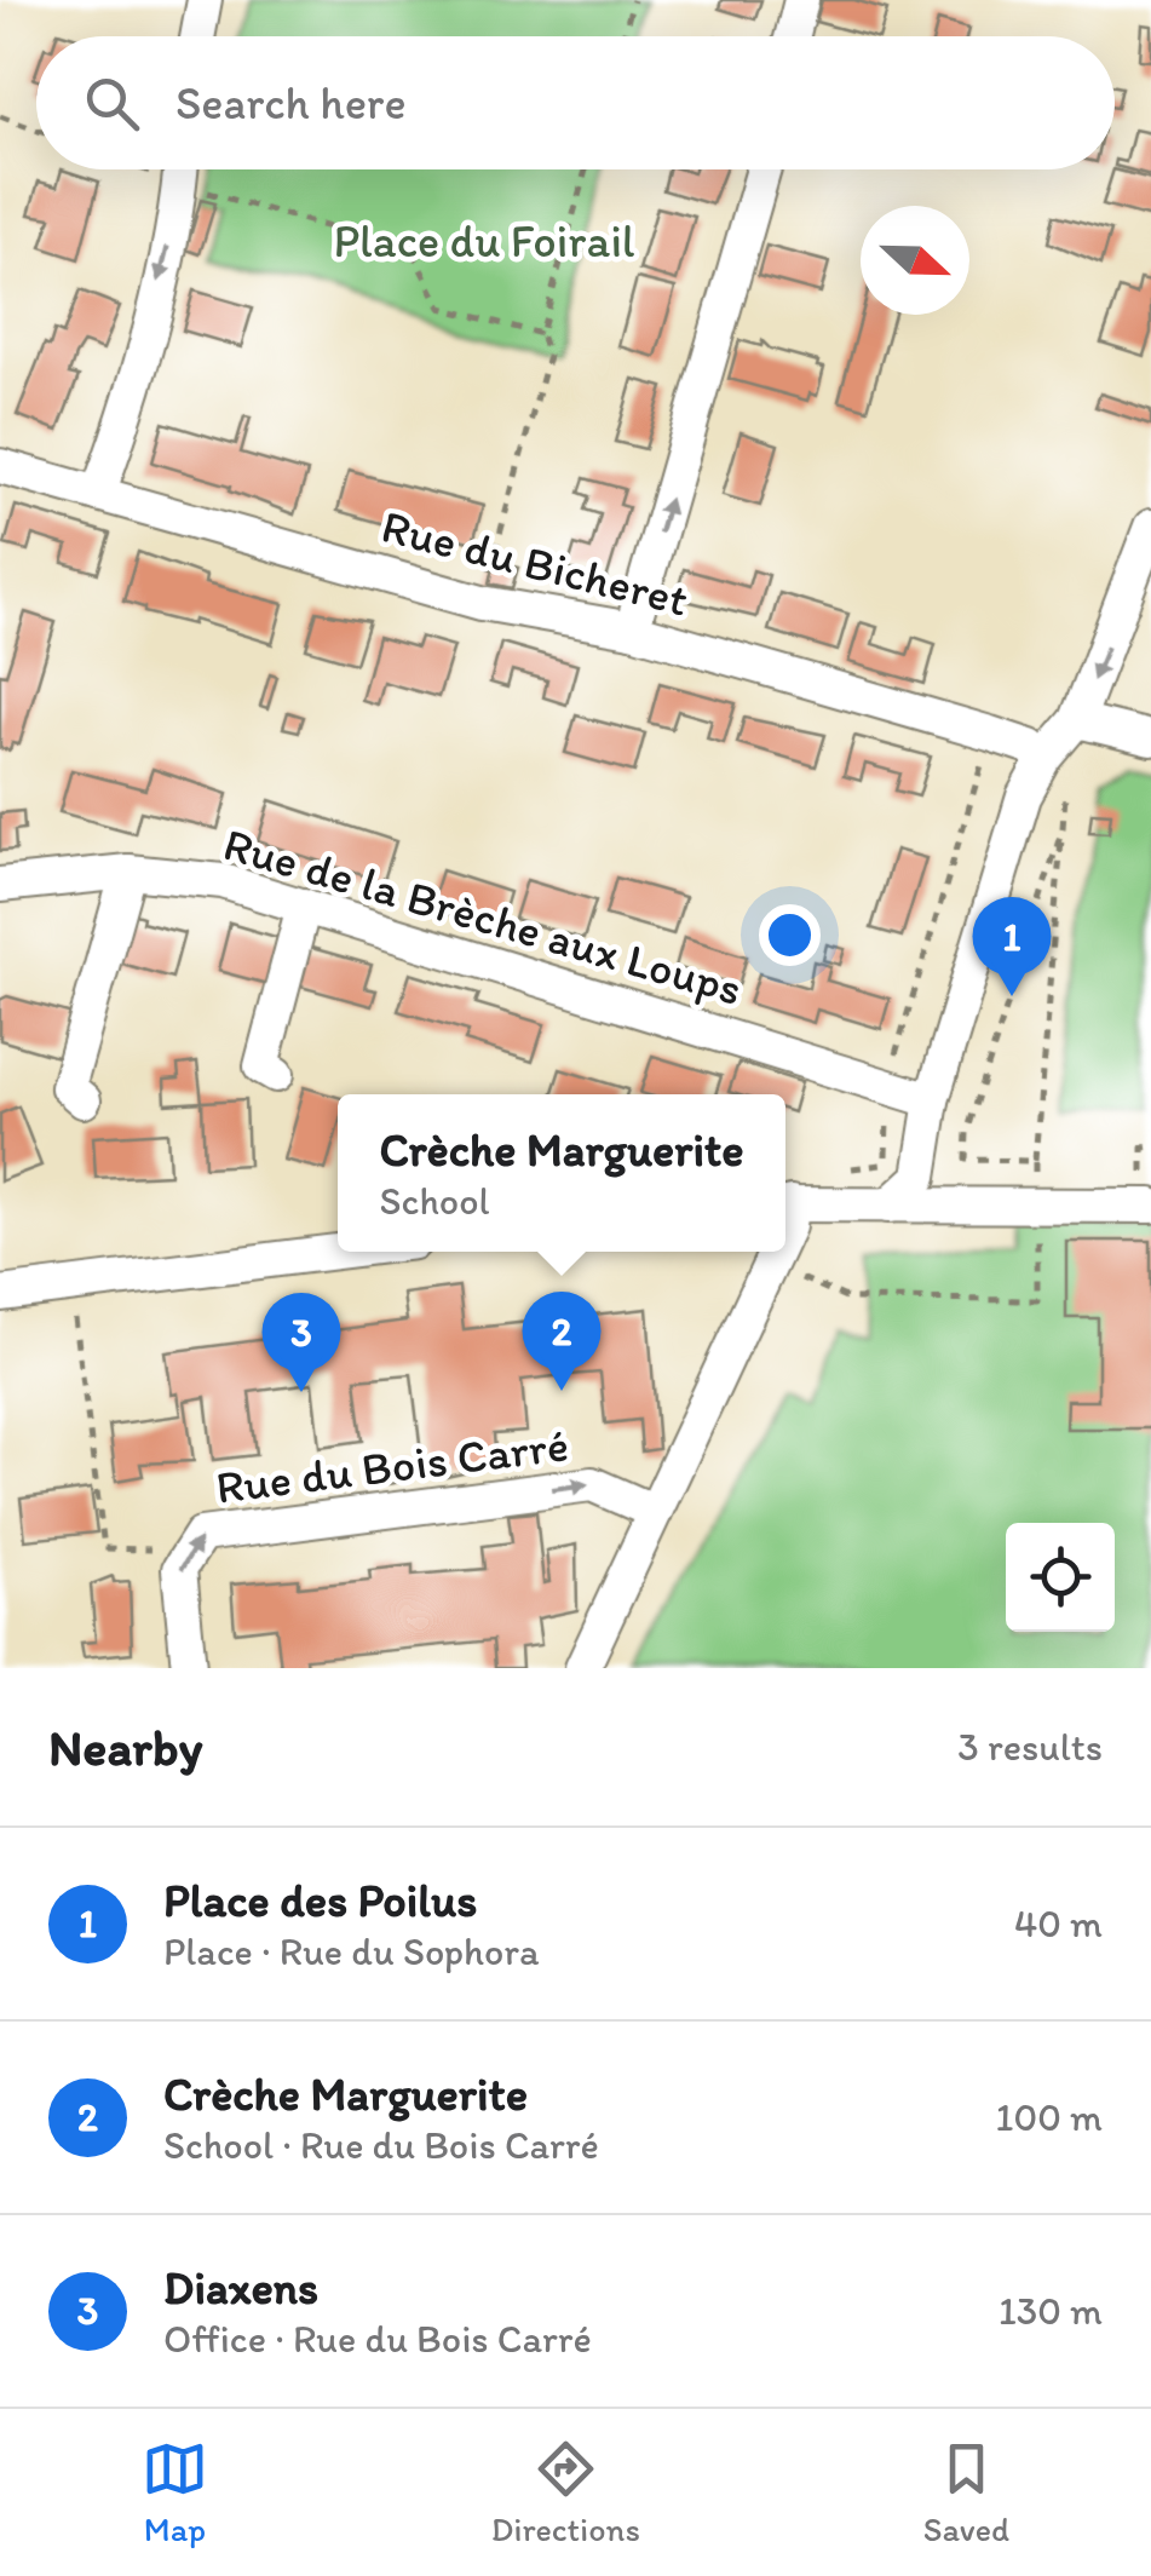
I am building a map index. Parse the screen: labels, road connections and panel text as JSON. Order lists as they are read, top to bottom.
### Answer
{
  "streets": {
    "street": ["Rue du Bicheret", "Rue de la Brèche aux Loups", "Rue du Bois Carré"]
  },
  "parks": ["Place du Foirail"],
  "north": "right",
  "page": {
    "search": "Search here",
    "pins": ["1", "2", "3"],
    "popup": ["Crèche Marguerite", "School"],
    "heading": ["Nearby", "3 results"],
    "list": [
      {
        "mark": "1",
        "name": "Place des Poilus",
        "note": "Place · Rue du Sophora",
        "value": "40 m"
      },
      {
        "mark": "2",
        "name": "Crèche Marguerite",
        "note": "School · Rue du Bois Carré",
        "value": "100 m"
      },
      {
        "mark": "3",
        "name": "Diaxens",
        "note": "Office · Rue du Bois Carré",
        "value": "130 m"
      }
    ],
    "nav": ["Map", "Directions", "Saved"]
  }
}
